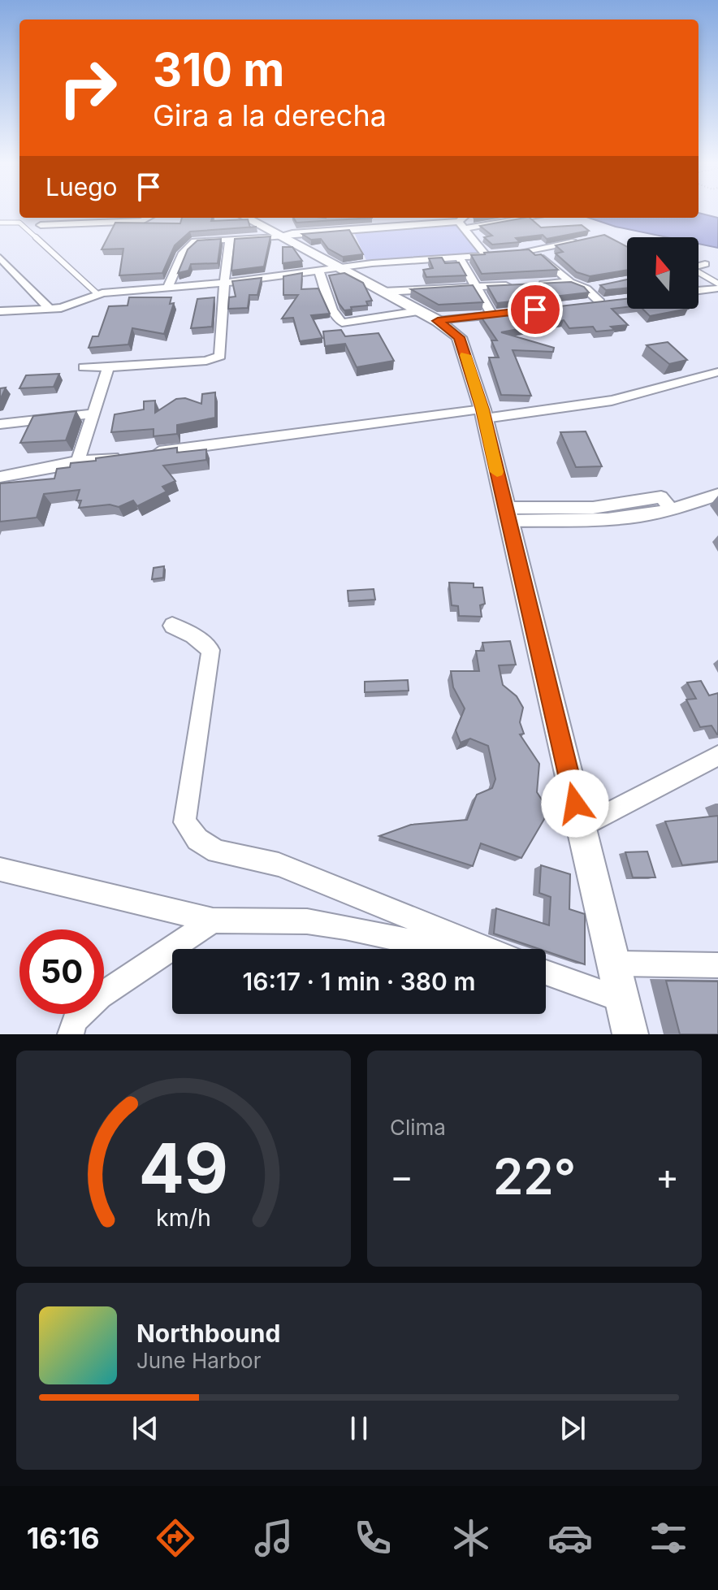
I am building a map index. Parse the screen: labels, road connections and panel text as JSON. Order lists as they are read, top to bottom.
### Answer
{
  "north": "top",
  "page": {
    "turn": ["310 m", "Gira a la derecha"],
    "then": "Luego",
    "limit": "50",
    "trip": "16:17 · 1 min · 380 m",
    "tile": "Clima",
    "heat": ["−", "22°", "+"],
    "song": ["Northbound", "June Harbor"],
    "tabs": "16:16",
    "gauge": ["49", "km/h"]
  }
}
